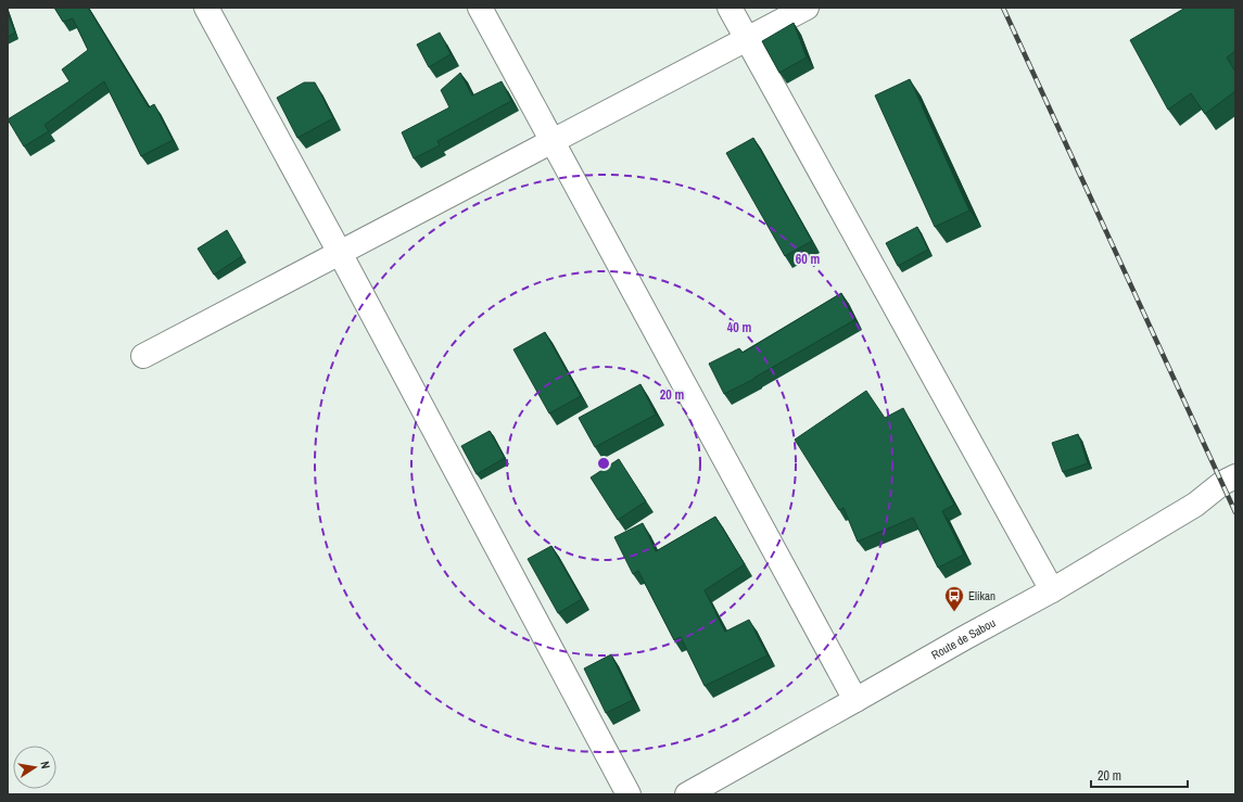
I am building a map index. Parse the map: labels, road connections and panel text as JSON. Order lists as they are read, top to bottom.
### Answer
{
  "streets": {
    "street": ["Route de Sabou"]
  },
  "places": {
    "bus stop": ["Elikan"]
  },
  "scale_bar": "20 m",
  "north": "right",
  "rings": ["60 m", "40 m", "20 m"]
}
